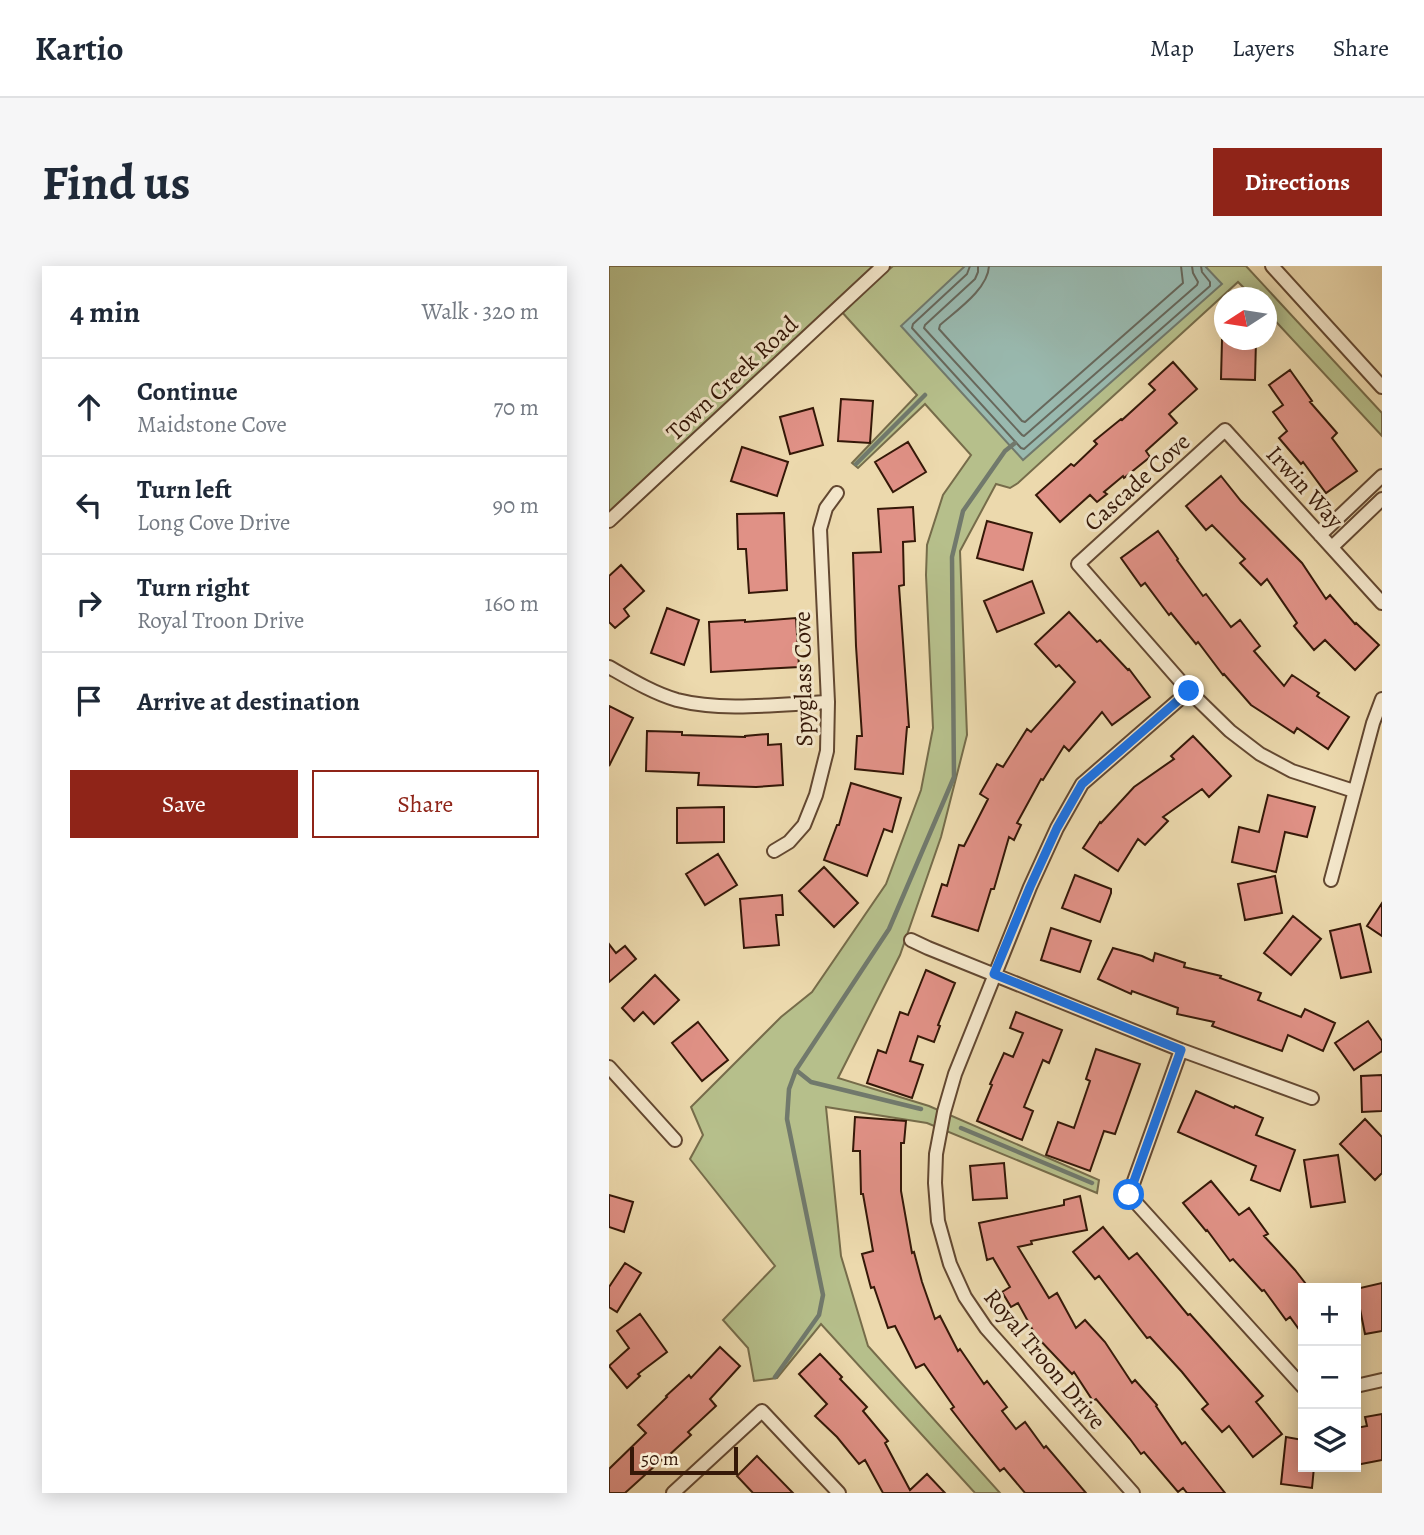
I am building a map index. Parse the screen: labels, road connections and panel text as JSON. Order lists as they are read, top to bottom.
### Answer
{
  "streets": {
    "street": [
      "Town Creek Road",
      "Cascade Cove",
      "Irwin Way",
      "Spyglass Cove",
      "Royal Troon Drive"
    ]
  },
  "crossings": [
    ["Cascade Cove", "Irwin Way"],
    ["Cascade Cove", "Royal Troon Drive"]
  ],
  "scale_bar": "50 m",
  "north": "left",
  "page": {
    "header": "Kartio",
    "nav": ["Map", "Layers", "Share"],
    "buttons": [
      "Directions",
      ["Save", "Share"]
    ],
    "title": "Find us",
    "heading": ["4 min", "Walk · 320 m"],
    "list": [
      ["Continue", "Maidstone Cove", "70 m"],
      ["Turn left", "Long Cove Drive", "90 m"],
      ["Turn right", "Royal Troon Drive", "160 m"],
      "Arrive at destination"
    ],
    "map_buttons": ["+", "−"],
    "scale": "50 m"
  }
}
